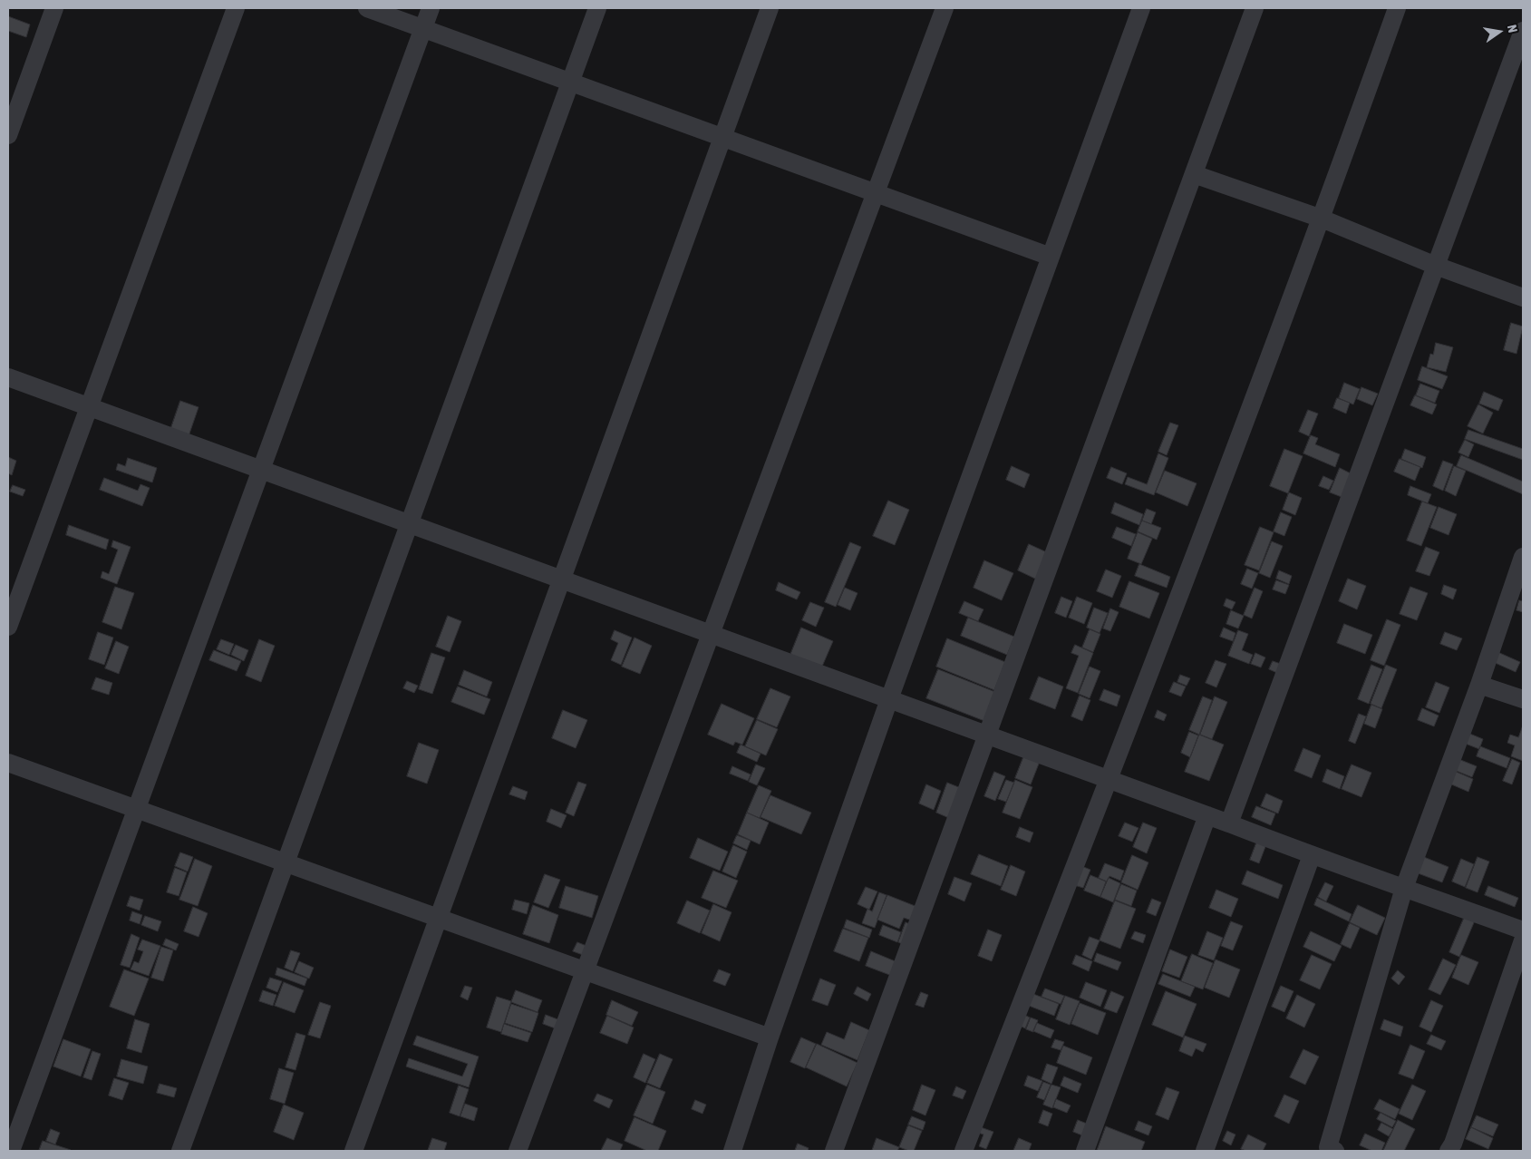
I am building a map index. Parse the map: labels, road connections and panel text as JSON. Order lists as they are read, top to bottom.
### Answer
{
  "north": "right"
}
